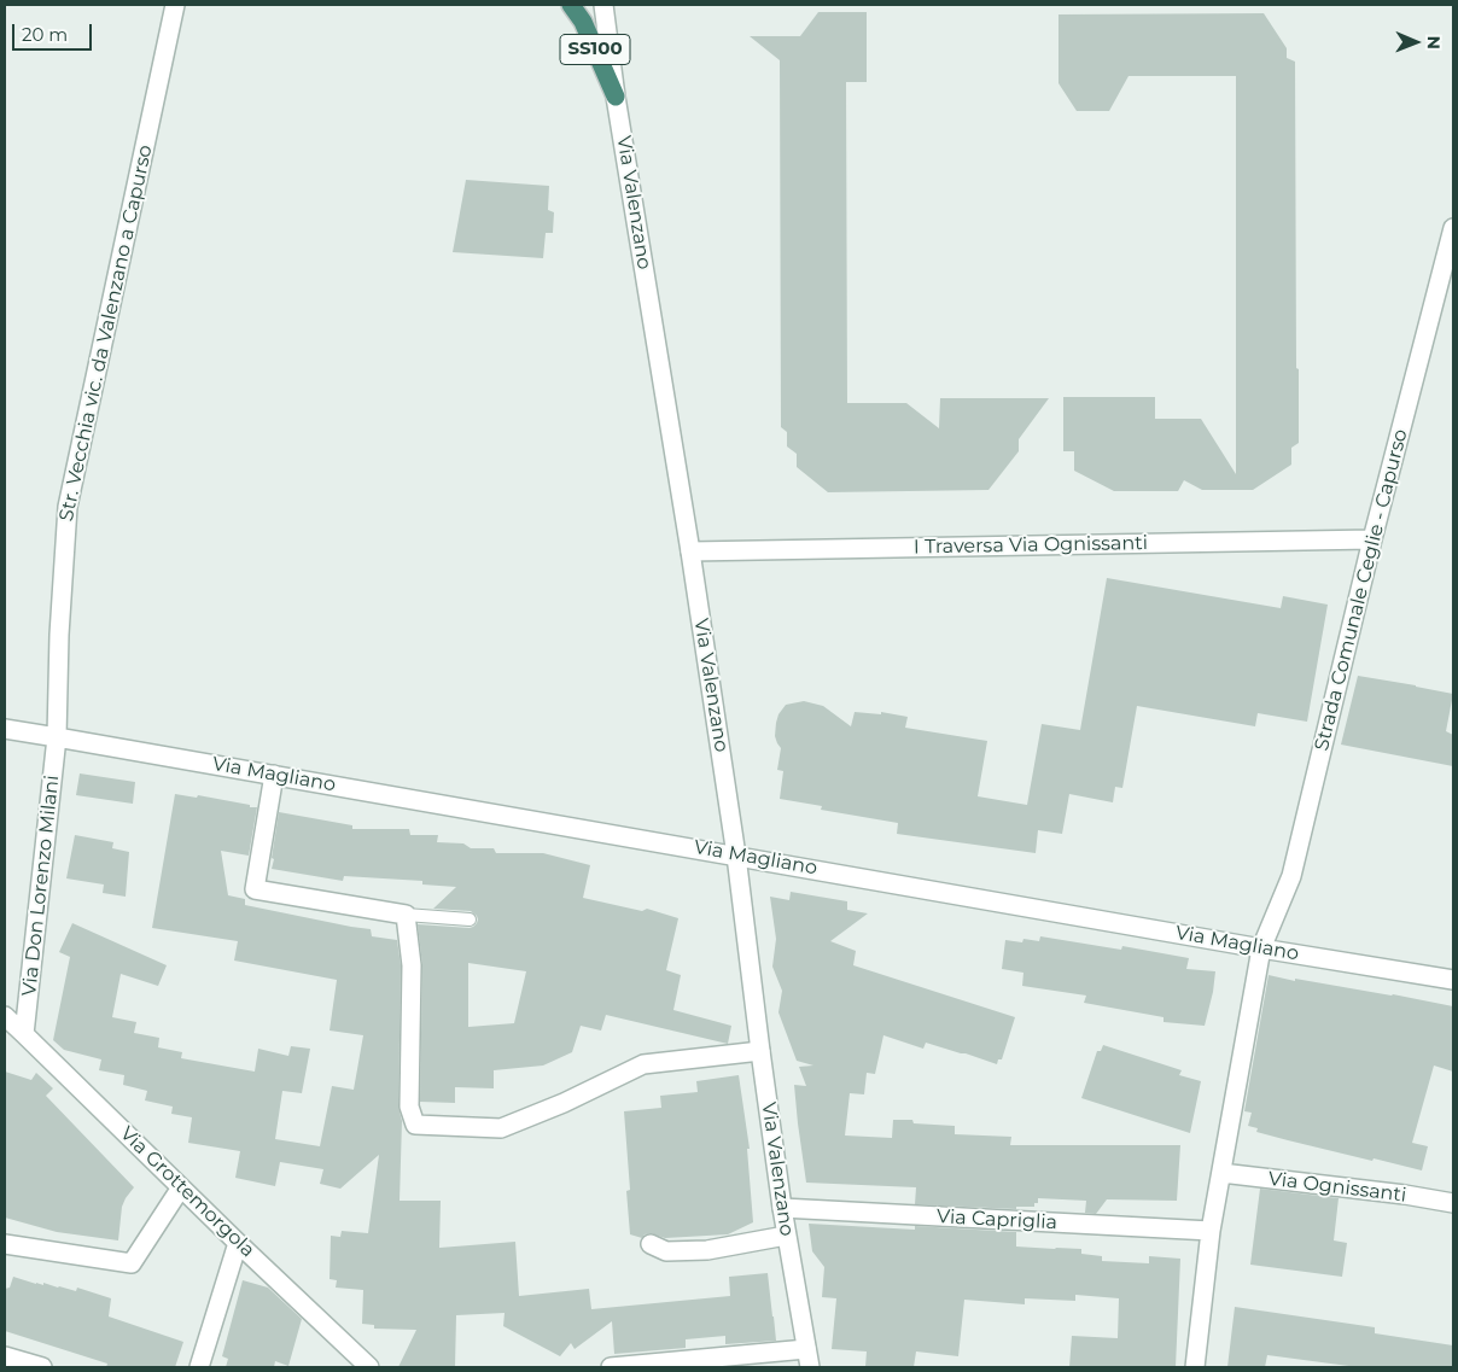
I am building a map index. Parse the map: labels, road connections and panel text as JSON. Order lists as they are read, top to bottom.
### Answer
{
  "streets": {
    "highway": ["SS100"],
    "street": [
      "Via Valenzano",
      "Str. Vecchia vic. da Valenzano a Capurso",
      "I Traversa Via Ognissanti",
      "Strada Comunale Ceglie - Capurso",
      "Via Magliano",
      "Via Don Lorenzo Milani",
      "Via Ognissanti",
      "Via Grottemorgola",
      "Via Capriglia"
    ]
  },
  "crossings": [
    ["SS100", "Via Valenzano"],
    ["Via Valenzano", "I Traversa Via Ognissanti"],
    ["Via Valenzano", "Via Magliano"],
    ["Via Valenzano", "Via Capriglia"],
    ["Str. Vecchia vic. da Valenzano a Capurso", "Via Magliano"],
    ["Str. Vecchia vic. da Valenzano a Capurso", "Via Don Lorenzo Milani"],
    ["I Traversa Via Ognissanti", "Strada Comunale Ceglie - Capurso"],
    ["Strada Comunale Ceglie - Capurso", "Via Magliano"],
    ["Via Magliano", "Via Don Lorenzo Milani"],
    ["Via Don Lorenzo Milani", "Via Grottemorgola"]
  ],
  "scale_bar": "20 m",
  "north": "right"
}
